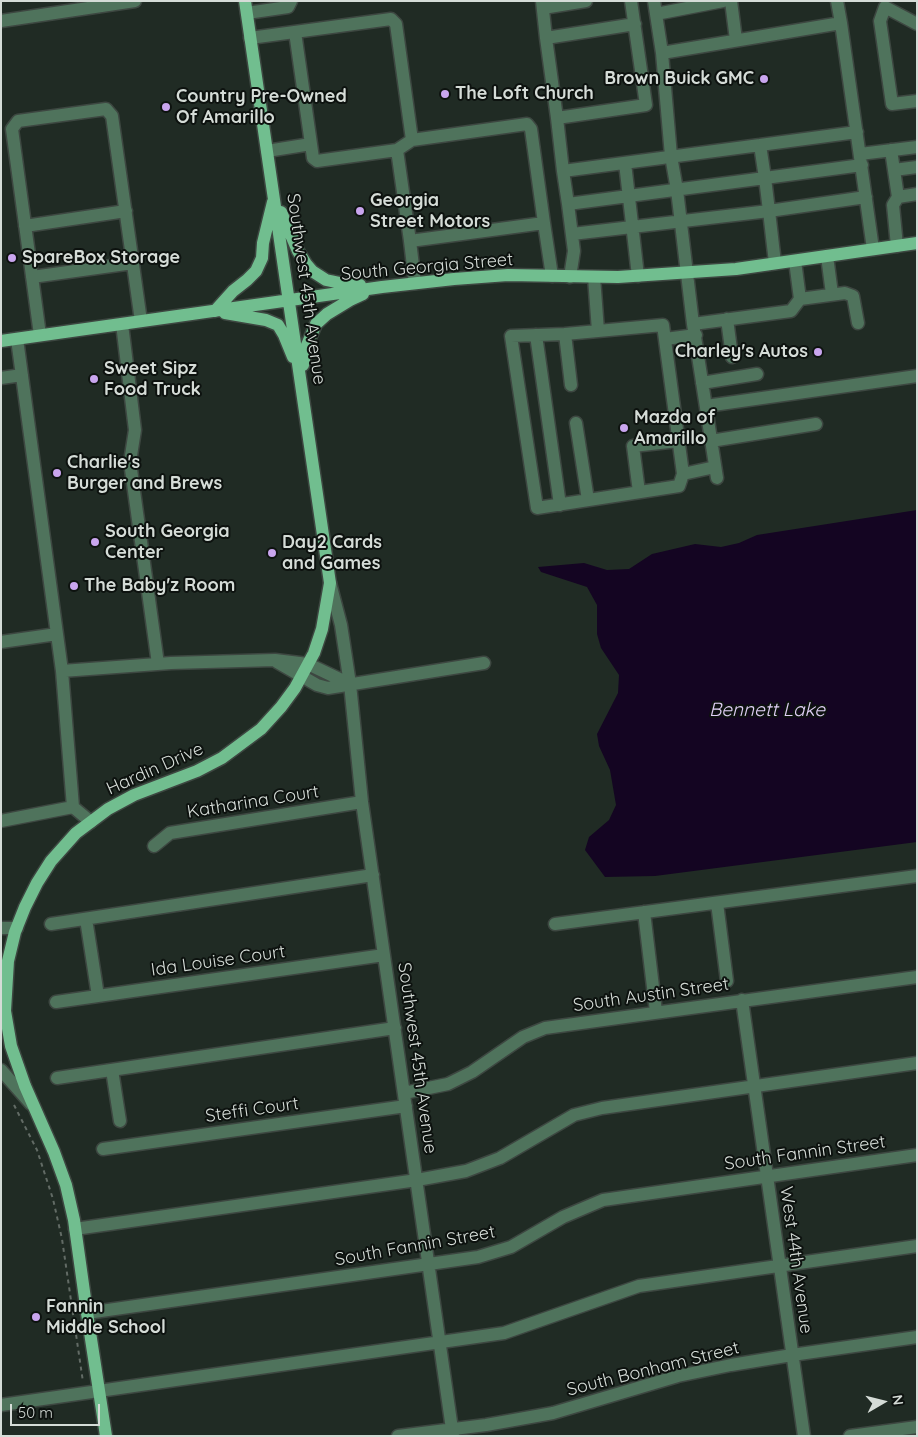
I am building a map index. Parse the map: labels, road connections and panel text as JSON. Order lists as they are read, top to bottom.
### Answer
{
  "streets": {
    "main road": ["South Georgia Street", "Southwest 45th Avenue", "Hardin Drive"],
    "street": [
      "Katharina Court",
      "Ida Louise Court",
      "South Austin Street",
      "Steffi Court",
      "South Fannin Street",
      "West 44th Avenue",
      "South Bonham Street"
    ]
  },
  "crossings": [
    ["South Georgia Street", "Southwest 45th Avenue"],
    ["Southwest 45th Avenue", "Hardin Drive"],
    ["Southwest 45th Avenue", "Katharina Court"],
    ["Southwest 45th Avenue", "Ida Louise Court"],
    ["Southwest 45th Avenue", "South Austin Street"],
    ["Southwest 45th Avenue", "Steffi Court"],
    ["Southwest 45th Avenue", "South Fannin Street"],
    ["Southwest 45th Avenue", "South Bonham Street"],
    ["Hardin Drive", "South Fannin Street"],
    ["South Austin Street", "West 44th Avenue"],
    ["South Fannin Street", "West 44th Avenue"],
    ["West 44th Avenue", "South Bonham Street"]
  ],
  "water": ["Bennett Lake"],
  "places": [
    "Brown Buick GMC",
    "The Loft Church",
    "Country Pre-Owned Of Amarillo",
    "Georgia Street Motors",
    "SpareBox Storage",
    "Charley's Autos",
    "Sweet Sipz Food Truck",
    "Mazda of Amarillo",
    "Charlie's Burger and Brews",
    "South Georgia Center",
    "Day2 Cards and Games",
    "The Baby'z Room",
    "Fannin Middle School"
  ],
  "scale_bar": "50 m",
  "north": "right"
}
